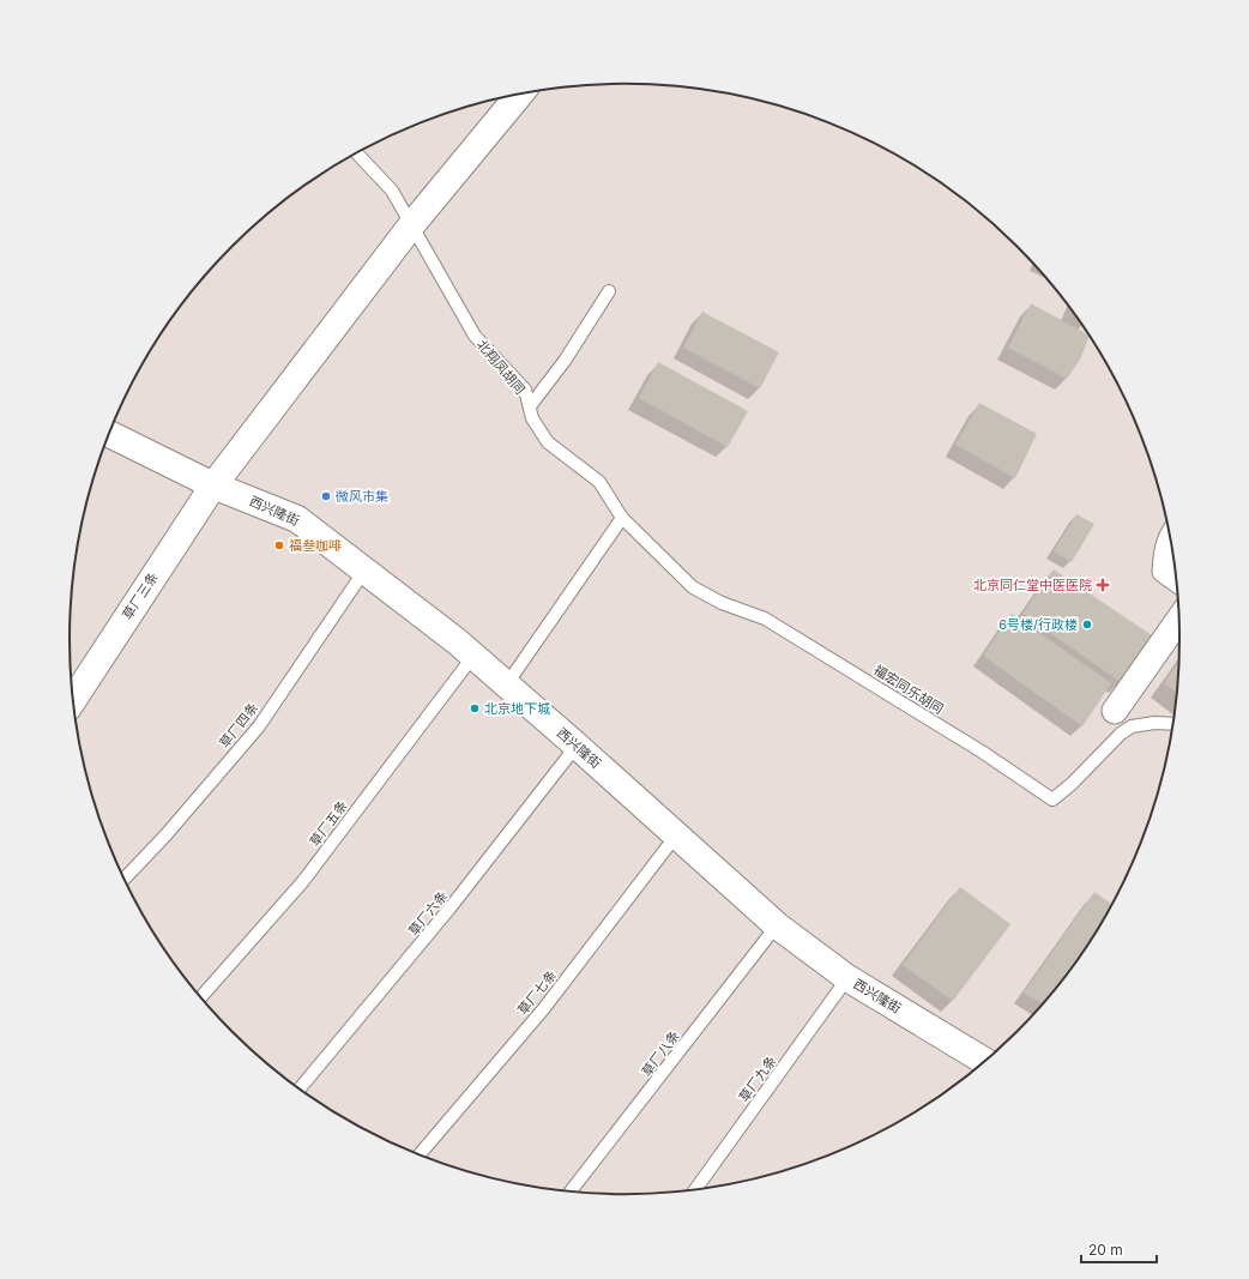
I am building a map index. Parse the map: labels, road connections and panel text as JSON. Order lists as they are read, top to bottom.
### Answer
{
  "streets": {
    "street": ["西兴隆街", "草厂三条"],
    "lane": [
      "北翔凤胡同",
      "福宏同乐胡同",
      "草厂四条",
      "草厂五条",
      "草厂六条",
      "草厂七条",
      "草厂八条",
      "草厂九条"
    ]
  },
  "crossings": [
    ["北翔凤胡同", "福宏同乐胡同"],
    ["西兴隆街", "草厂三条"],
    ["西兴隆街", "草厂四条"],
    ["西兴隆街", "草厂五条"],
    ["西兴隆街", "草厂六条"],
    ["西兴隆街", "草厂七条"],
    ["西兴隆街", "草厂八条"],
    ["西兴隆街", "草厂九条"]
  ],
  "places": {
    "other": [
      "微风市集",
      "福叁咖啡",
      "6号楼/行政楼",
      "北京地下城"
    ],
    "health": ["北京同仁堂中医医院"]
  },
  "scale_bar": "20 m"
}
